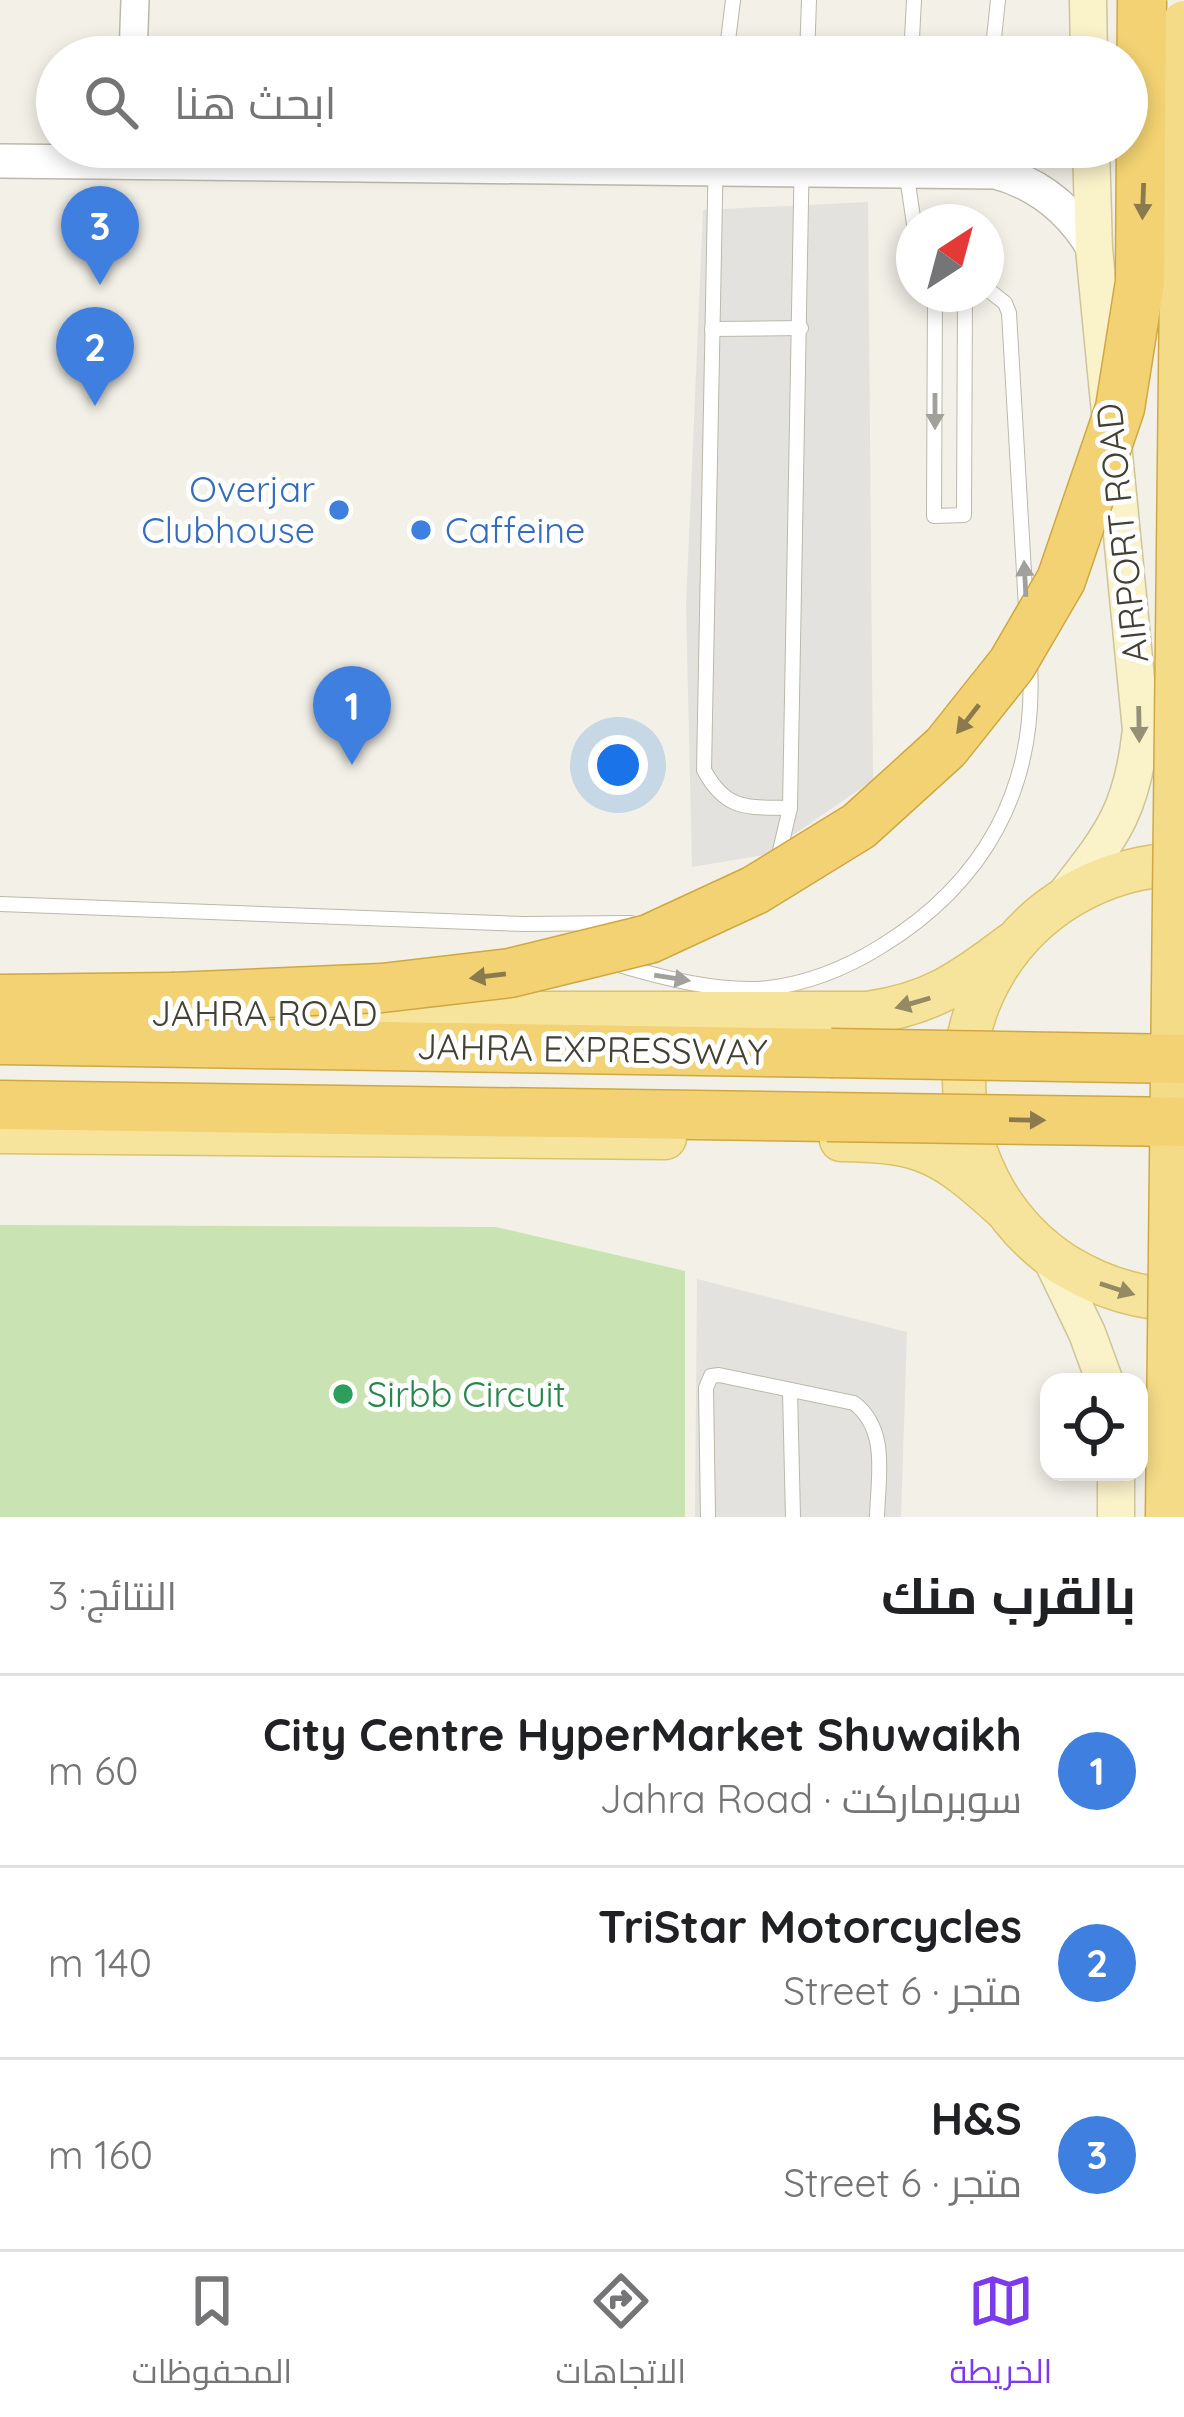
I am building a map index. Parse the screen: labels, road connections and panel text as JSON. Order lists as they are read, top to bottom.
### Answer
{
  "streets": {
    "highway": ["AIRPORT ROAD", "JAHRA EXPRESSWAY"],
    "main road": ["JAHRA ROAD"]
  },
  "places": ["Overjar Clubhouse", "Caffeine", "Sirbb Circuit"],
  "north": "top right",
  "page": {
    "search": "ابحث هنا",
    "pins": ["3", "2", "1"],
    "heading": ["بالقرب منك", "النتائج: 3"],
    "list": [
      {
        "mark": "1",
        "name": "City Centre HyperMarket Shuwaikh",
        "note": "سوبرماركت · Jahra Road",
        "value": "60 m"
      },
      {
        "mark": "2",
        "name": "TriStar Motorcycles",
        "note": "متجر · Street 6",
        "value": "140 m"
      },
      {
        "mark": "3",
        "name": "H&S",
        "note": "متجر · Street 6",
        "value": "160 m"
      }
    ],
    "nav": ["الخريطة", "الاتجاهات", "المحفوظات"]
  }
}
